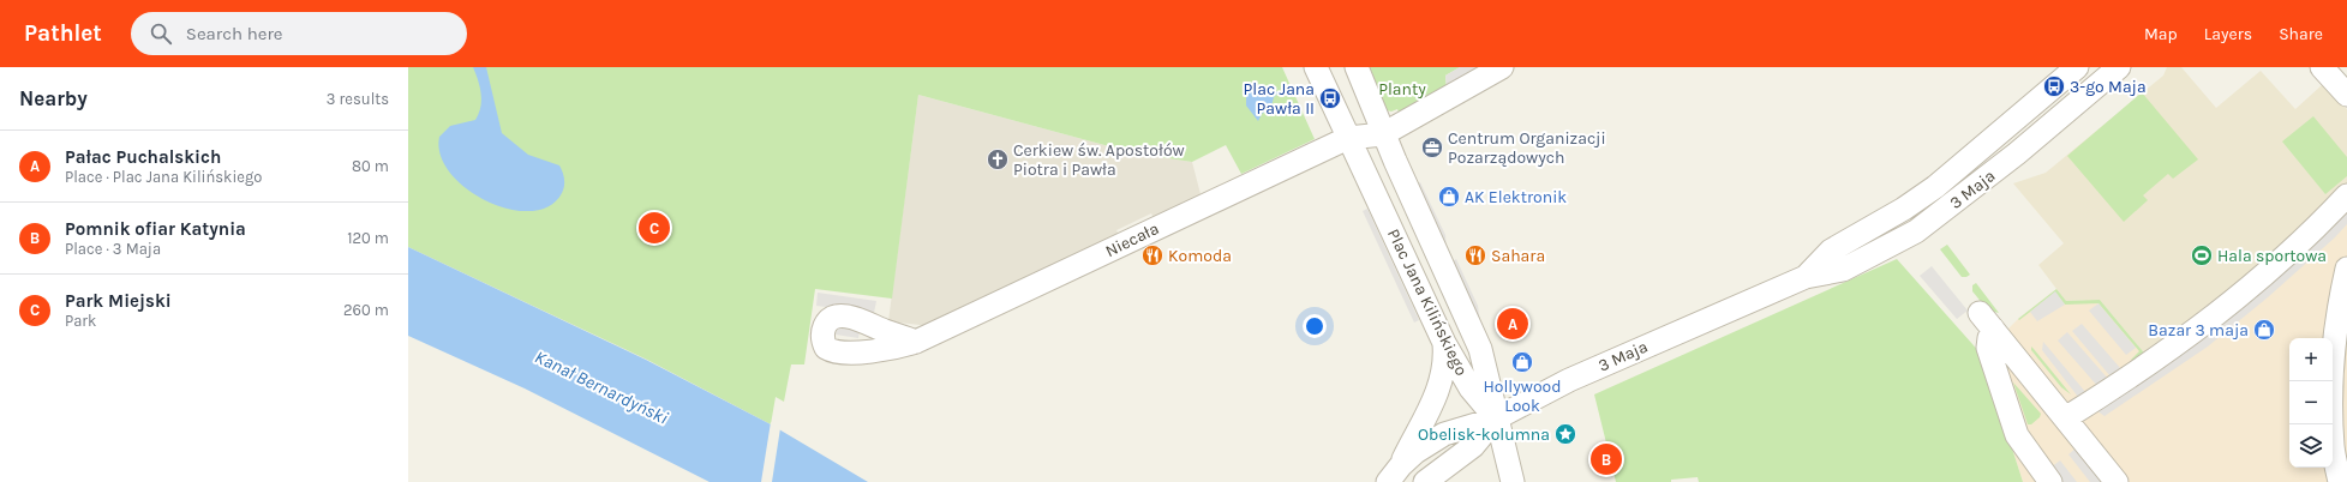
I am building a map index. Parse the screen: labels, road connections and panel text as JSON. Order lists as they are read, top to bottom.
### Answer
{
  "streets": {
    "street": ["3 Maja", "Niecała", "Plac Jana Kilińskiego"]
  },
  "crossings": [
    ["3 Maja", "Plac Jana Kilińskiego"],
    ["Niecała", "Plac Jana Kilińskiego"]
  ],
  "water": ["Kanał Bernardyński"],
  "parks": ["Planty"],
  "places": {
    "bus stop": ["3-go Maja", "Plac Jana Pawła II"],
    "office": ["Centrum Organizacji Pozarządowych"],
    "church": ["Cerkiew św. Apostołów Piotra i Pawła"],
    "shop": ["AK Elektronik", "Bazar 3 maja", "Hollywood Look"],
    "restaurant": ["Komoda", "Sahara"],
    "sports": ["Hala sportowa"],
    "place": ["Obelisk-kolumna"]
  },
  "page": {
    "header": "Pathlet",
    "search": "Search here",
    "nav": ["Map", "Layers", "Share"],
    "heading": ["Nearby", "3 results"],
    "list": [
      {
        "mark": "A",
        "name": "Pałac Puchalskich",
        "note": "Place · Plac Jana Kilińskiego",
        "value": "80 m"
      },
      {
        "mark": "B",
        "name": "Pomnik ofiar Katynia",
        "note": "Place · 3 Maja",
        "value": "120 m"
      },
      {
        "mark": "C",
        "name": "Park Miejski",
        "note": "Park",
        "value": "260 m"
      }
    ],
    "pins": ["C", "A", "B"],
    "map_buttons": ["+", "−"]
  }
}
